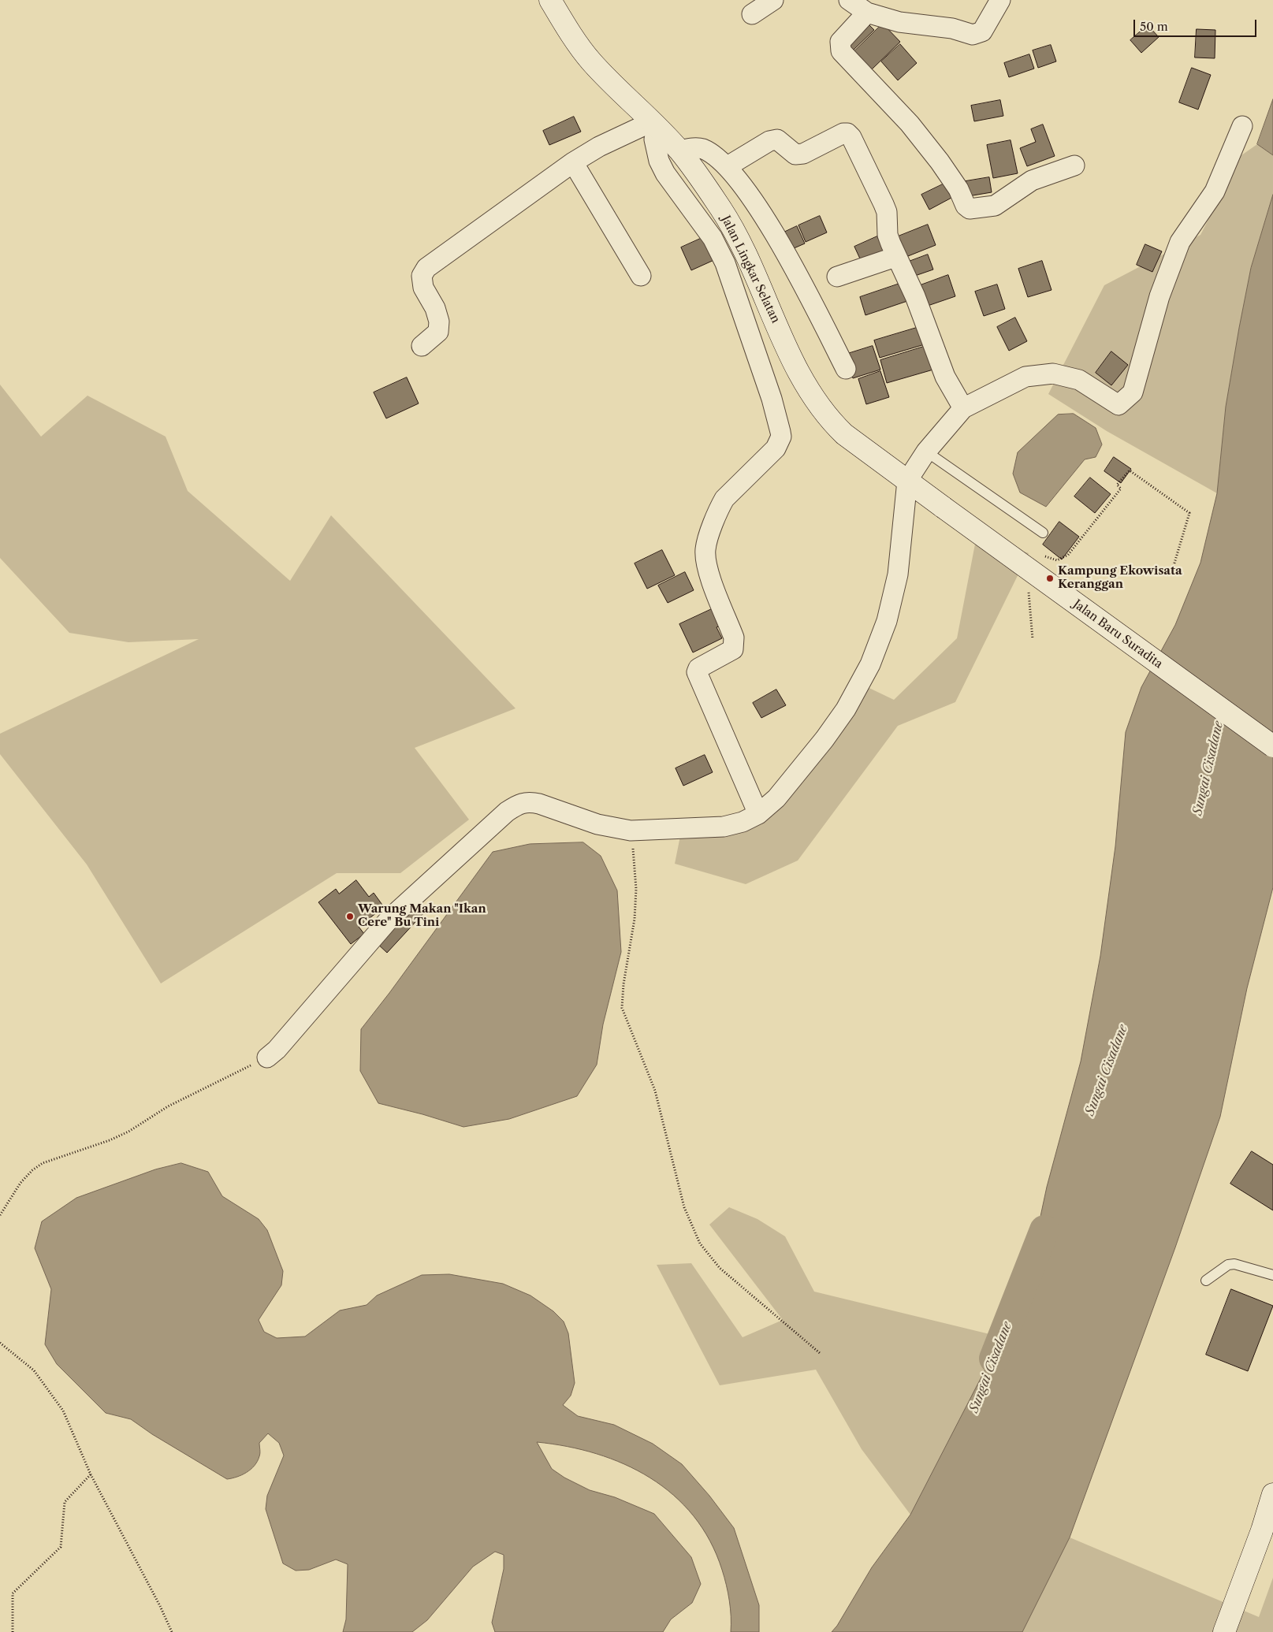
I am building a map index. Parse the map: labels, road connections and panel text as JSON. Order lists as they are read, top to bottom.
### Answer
{
  "streets": {
    "main road": ["Jalan Lingkar Selatan", "Jalan Baru Suradita"]
  },
  "crossings": [
    ["Jalan Lingkar Selatan", "Jalan Baru Suradita"]
  ],
  "water": ["Sungai Cisadane"],
  "places": ["Kampung Ekowisata Keranggan", "Warung Makan \"Ikan Cere\" Bu Tini"],
  "scale_bar": "50 m"
}
